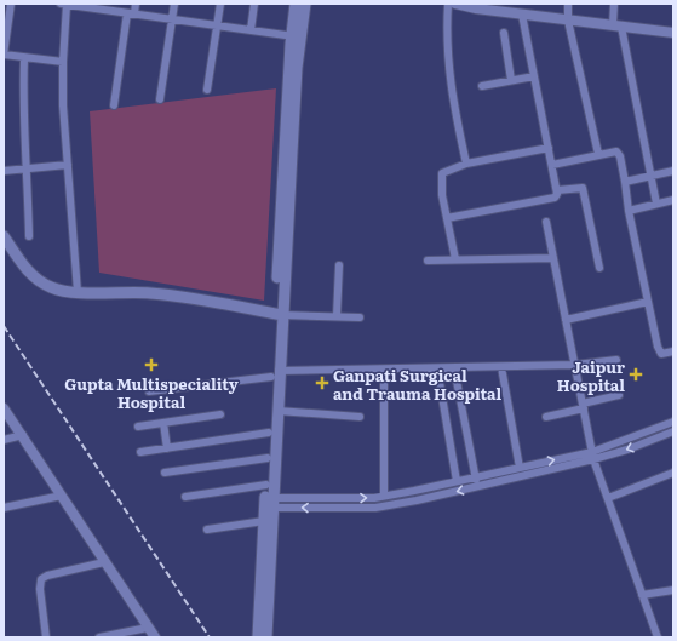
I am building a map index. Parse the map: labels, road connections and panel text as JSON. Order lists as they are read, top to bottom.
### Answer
{
  "places": {
    "health": ["Gupta Multispeciality Hospital", "Jaipur Hospital", "Ganpati Surgical and Trauma Hospital"]
  }
}
